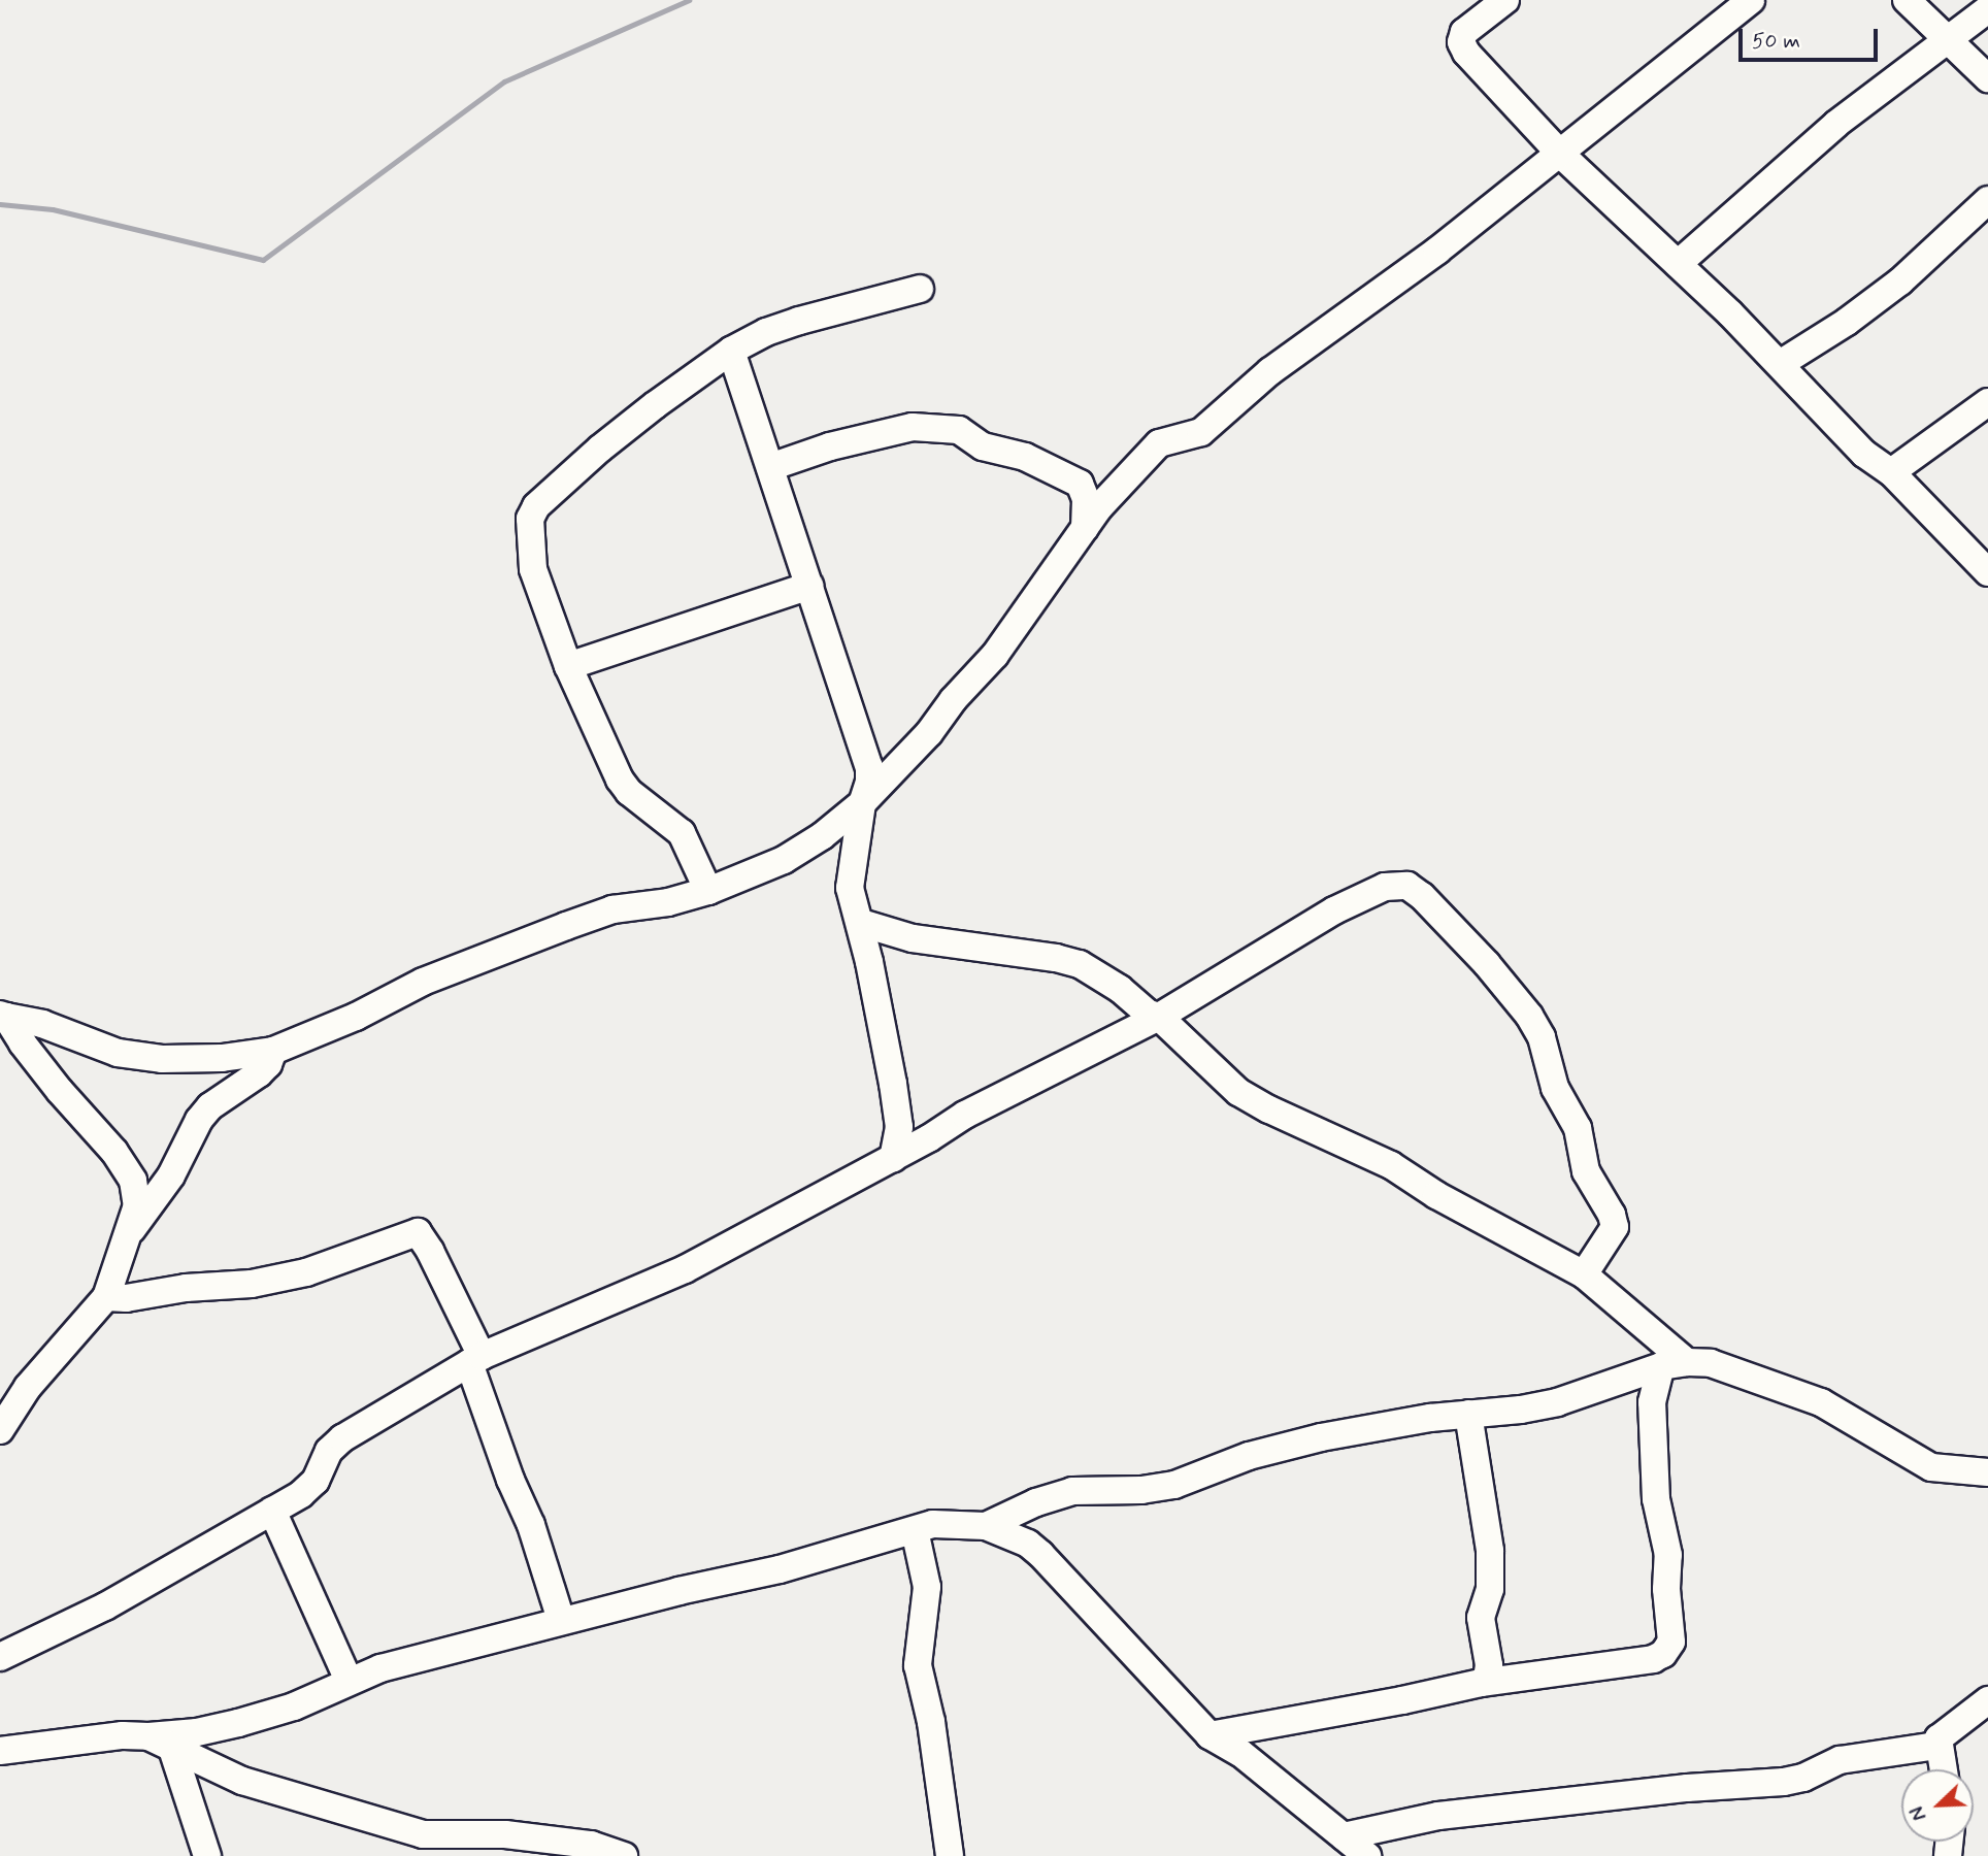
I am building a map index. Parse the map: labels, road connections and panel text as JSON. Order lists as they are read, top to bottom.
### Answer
{
  "scale_bar": "50 m",
  "north": "bottom left"
}
